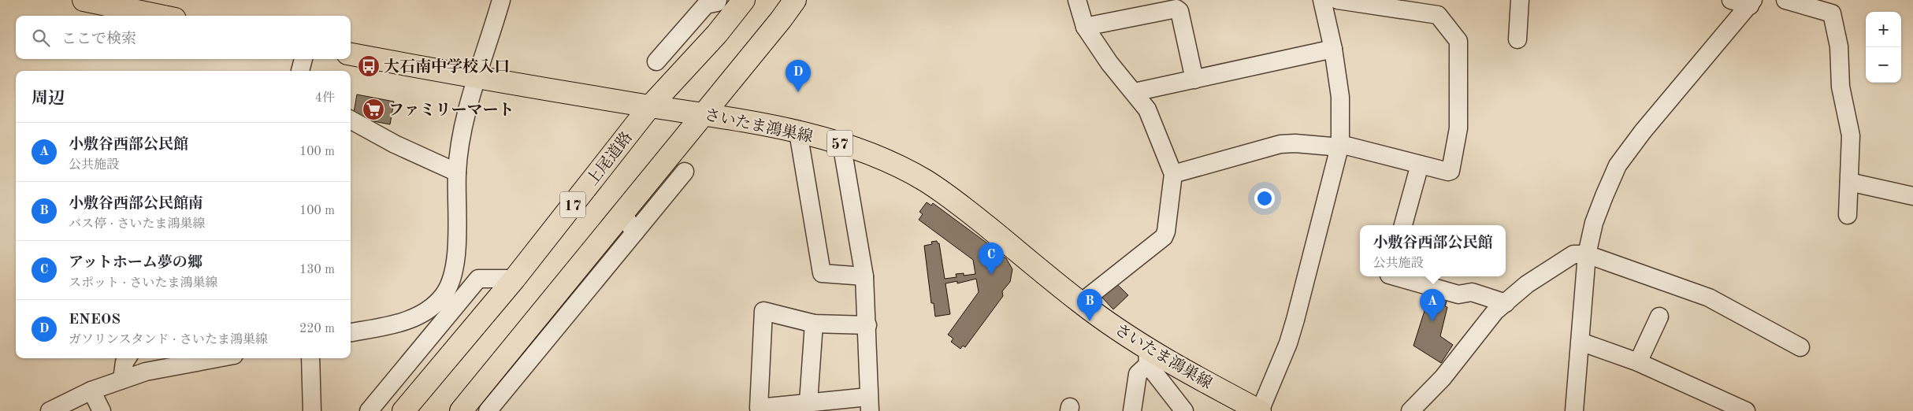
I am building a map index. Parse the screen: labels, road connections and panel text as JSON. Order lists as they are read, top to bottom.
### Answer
{
  "streets": {
    "main road": [
      "さいたま鴻巣線",
      "57",
      "上尾道路",
      "17"
    ]
  },
  "crossings": [
    ["さいたま鴻巣線", "上尾道路"]
  ],
  "places": {
    "bus stop": ["大石南中学校入口"],
    "supermarket": ["ファミリーマート"]
  },
  "page": {
    "map_buttons": ["+", "−"],
    "search": "ここで検索",
    "pins": [
      "D",
      "C",
      "A",
      "B"
    ],
    "heading": ["周辺", "4件"],
    "list": [
      {
        "mark": "A",
        "name": "小敷谷西部公民館",
        "note": "公共施設",
        "value": "100 m"
      },
      {
        "mark": "B",
        "name": "小敷谷西部公民館南",
        "note": "バス停 · さいたま鴻巣線",
        "value": "100 m"
      },
      {
        "mark": "C",
        "name": "アットホーム夢の郷",
        "note": "スポット · さいたま鴻巣線",
        "value": "130 m"
      },
      {
        "mark": "D",
        "name": "ENEOS",
        "note": "ガソリンスタンド · さいたま鴻巣線",
        "value": "220 m"
      }
    ],
    "popup": ["小敷谷西部公民館", "公共施設"]
  }
}
